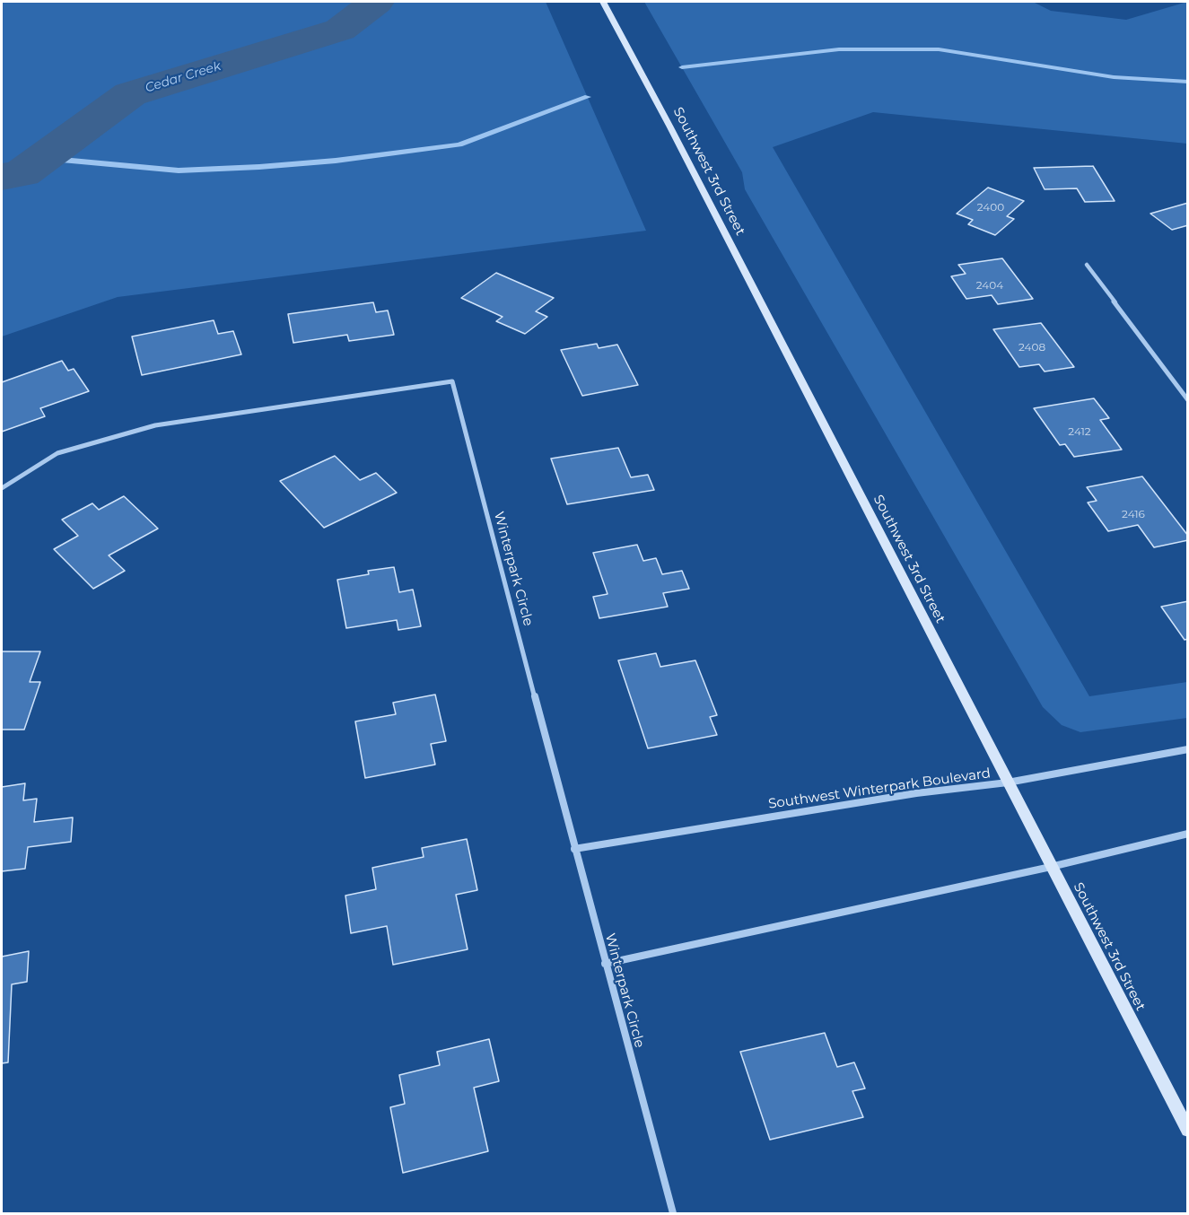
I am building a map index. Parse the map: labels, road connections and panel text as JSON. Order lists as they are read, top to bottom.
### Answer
{
  "streets": {
    "main road": ["Southwest 3rd Street"],
    "street": ["Winterpark Circle", "Southwest Winterpark Boulevard"]
  },
  "crossings": [
    ["Southwest 3rd Street", "Southwest Winterpark Boulevard"],
    ["Winterpark Circle", "Southwest Winterpark Boulevard"]
  ],
  "water": ["Cedar Creek"],
  "house_numbers": [
    "2400",
    "2404",
    "2408",
    "2412",
    "2416"
  ]
}
